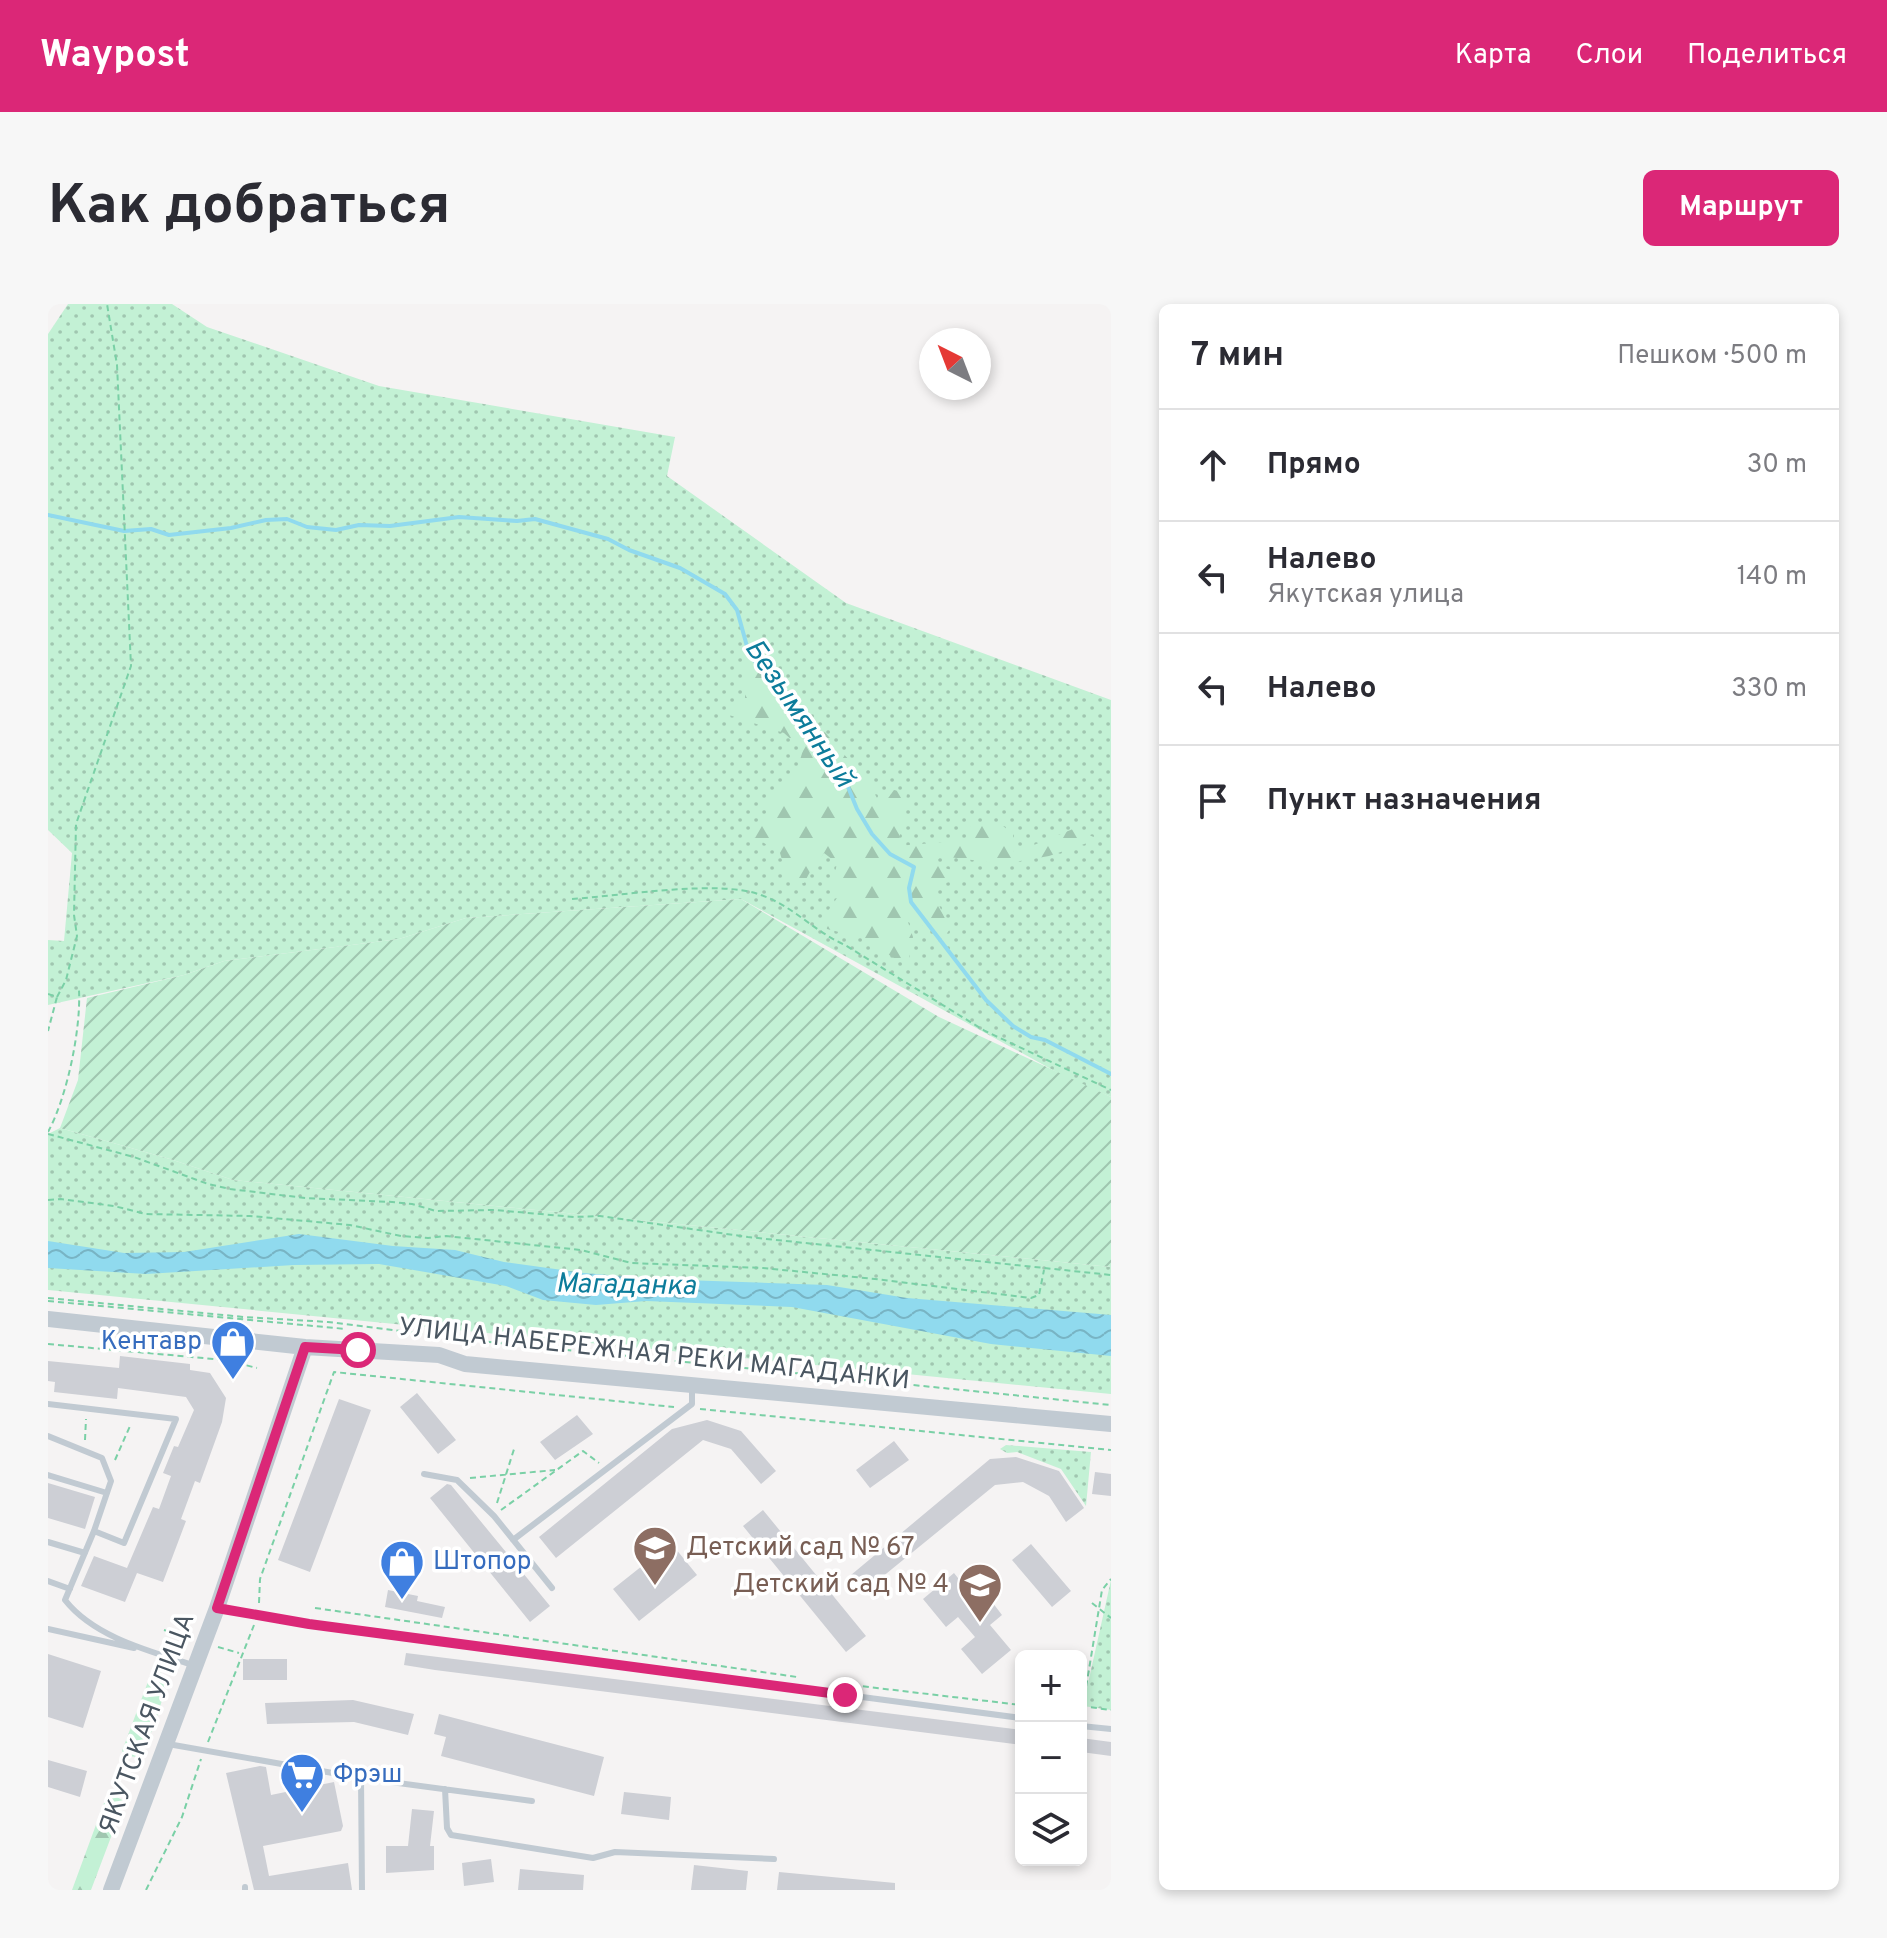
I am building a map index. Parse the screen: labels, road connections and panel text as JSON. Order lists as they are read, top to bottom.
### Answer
{
  "streets": {
    "street": ["УЛИЦА НАБЕРЕЖНАЯ РЕКИ МАГАДАНКИ", "ЯКУТСКАЯ УЛИЦА"]
  },
  "crossings": [
    ["УЛИЦА НАБЕРЕЖНАЯ РЕКИ МАГАДАНКИ", "ЯКУТСКАЯ УЛИЦА"]
  ],
  "water": ["Безымянный", "Магаданка"],
  "places": {
    "shop": ["Кентавр", "Штопор"],
    "school or university": ["Детский сад № 67", "Детский сад № 4"],
    "supermarket": ["Фрэш"]
  },
  "north": "top left",
  "page": {
    "header": "Waypost",
    "nav": ["Карта", "Слои", "Поделиться"],
    "buttons": "Маршрут",
    "title": "Как добраться",
    "heading": ["7 мин", "Пешком · 500 m"],
    "list": [
      ["Прямо", "30 m"],
      ["Налево", "Якутская улица", "140 m"],
      ["Налево", "330 m"],
      "Пункт назначения"
    ],
    "map_buttons": ["+", "−"]
  }
}
